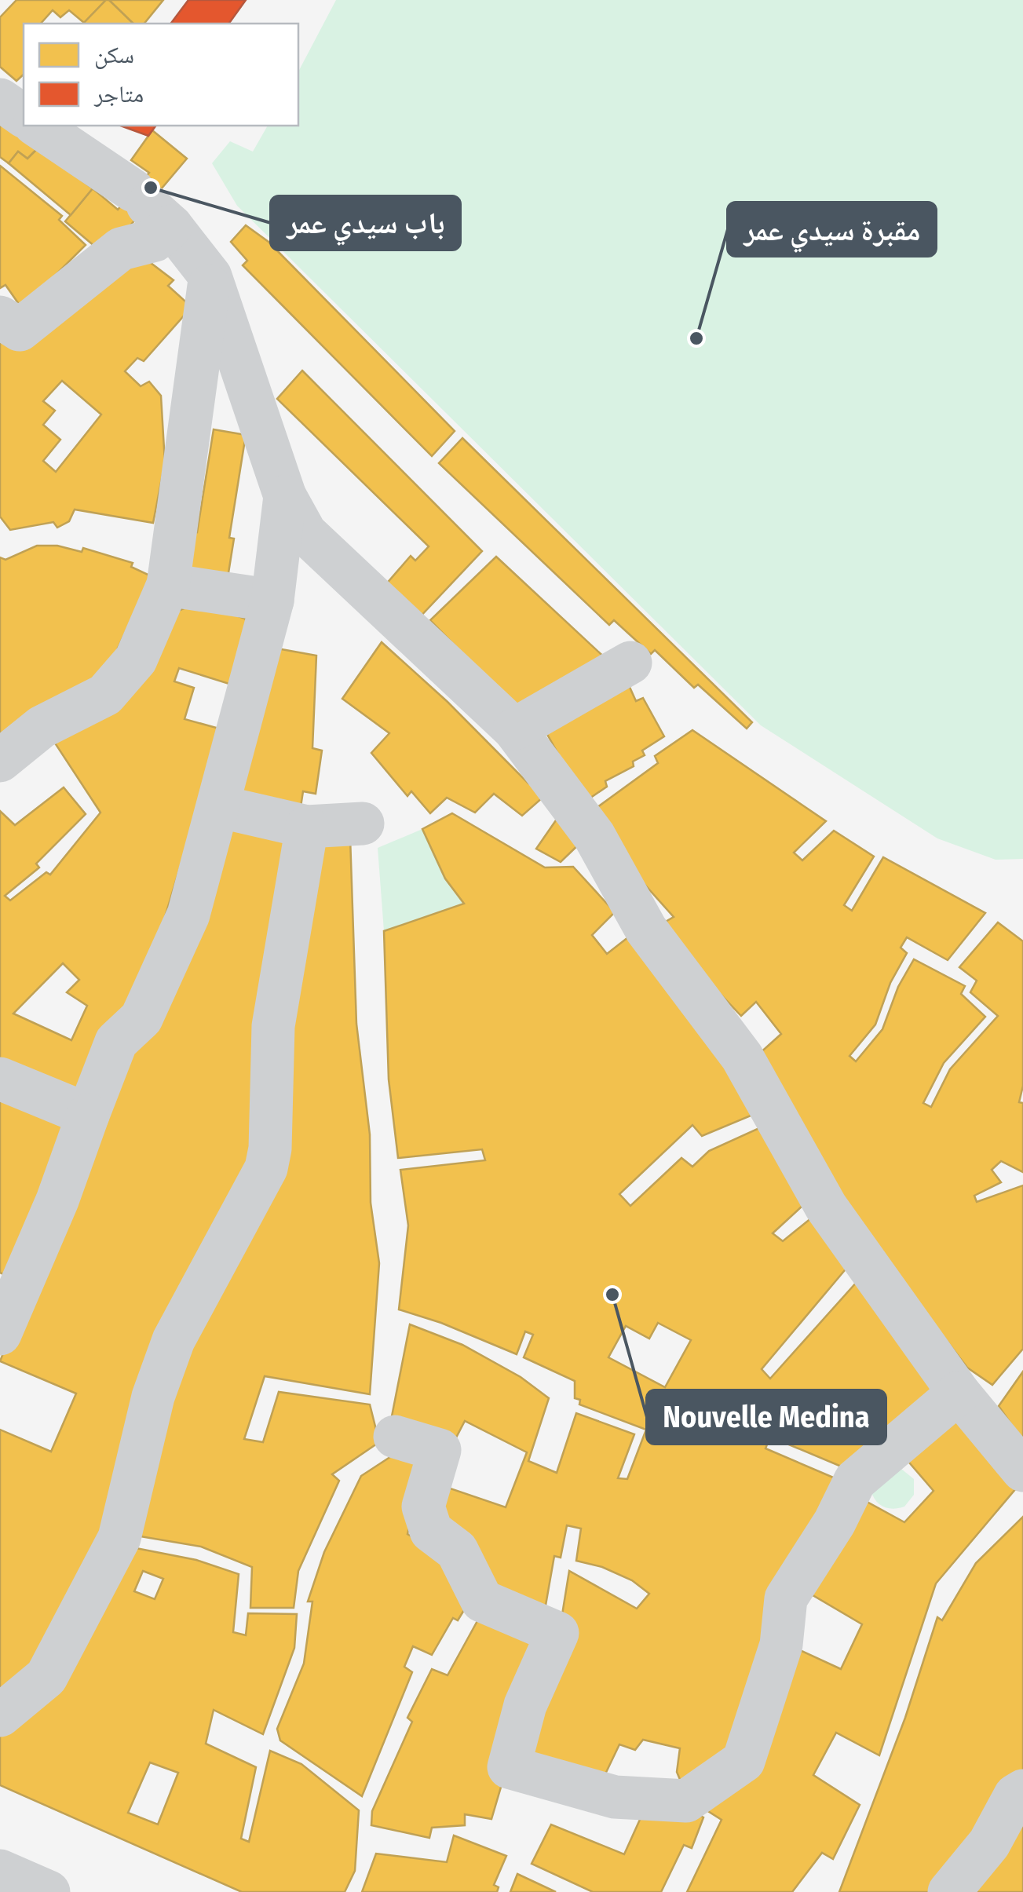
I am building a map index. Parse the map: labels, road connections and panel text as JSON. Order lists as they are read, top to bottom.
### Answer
{
  "places": ["باب سيدي عمر", "مقبرة سيدي عمر", "Nouvelle Medina"],
  "legend": ["سكن", "متاجر"]
}
